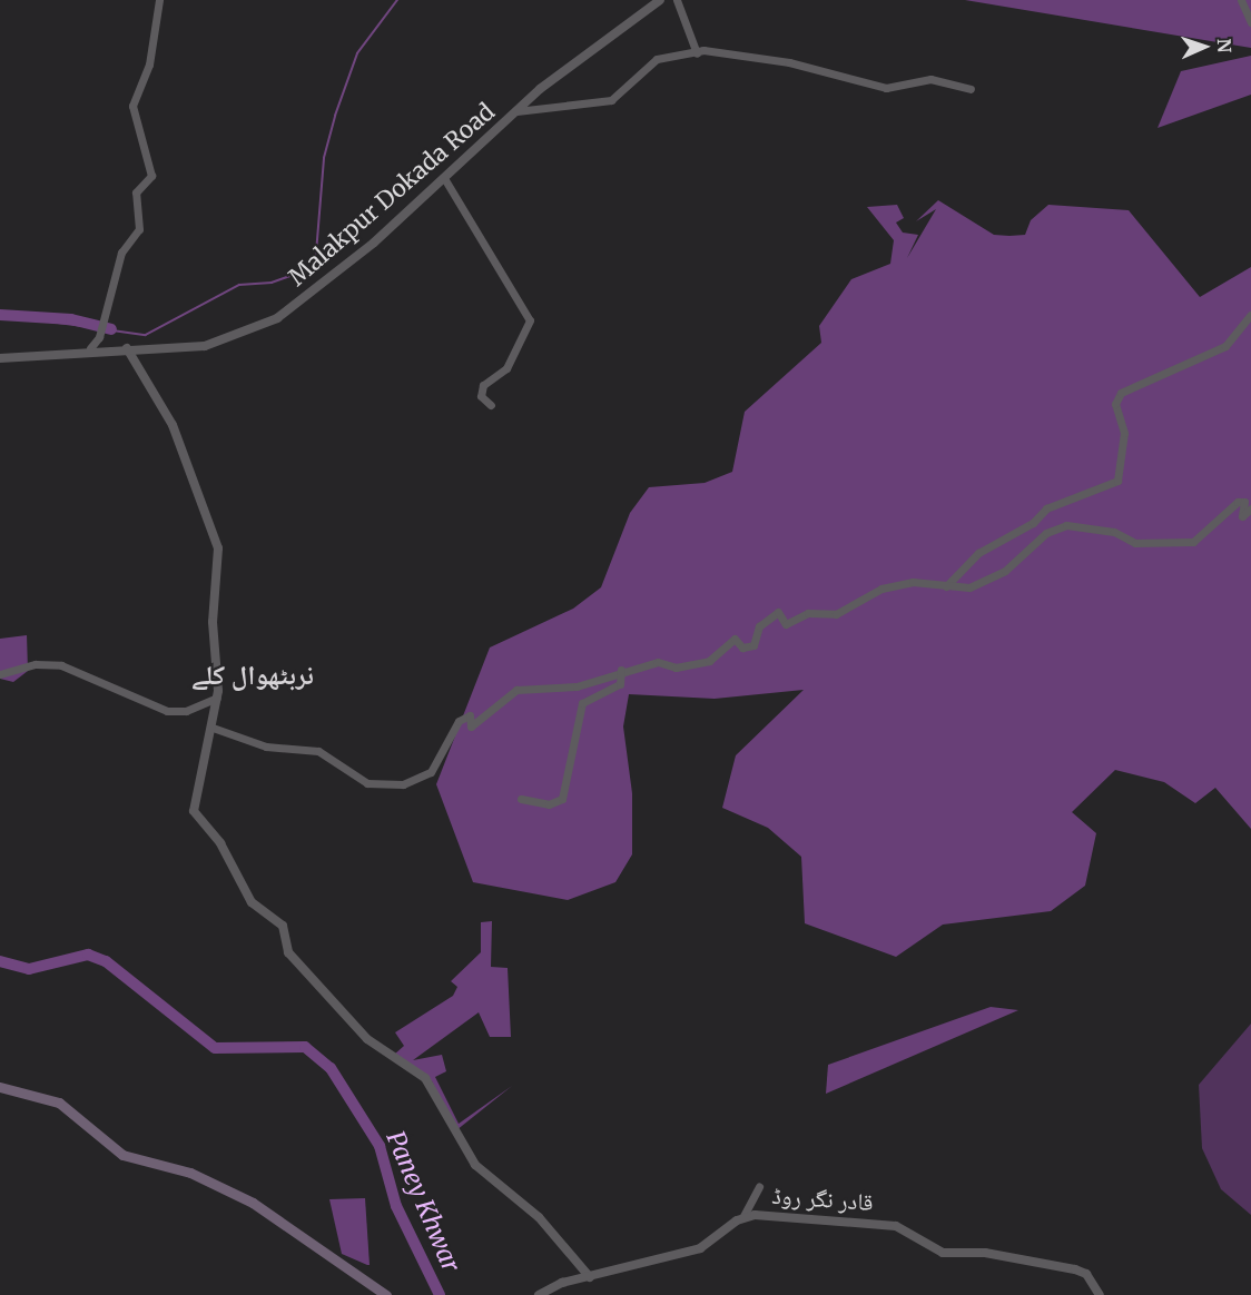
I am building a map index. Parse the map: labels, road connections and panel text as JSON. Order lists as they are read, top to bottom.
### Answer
{
  "streets": {
    "street": ["Malakpur Dokada Road", "قادر نگر روڈ"]
  },
  "districts": ["نربٹھوال کلے"],
  "water": ["Paney Khwar"],
  "north": "right"
}
